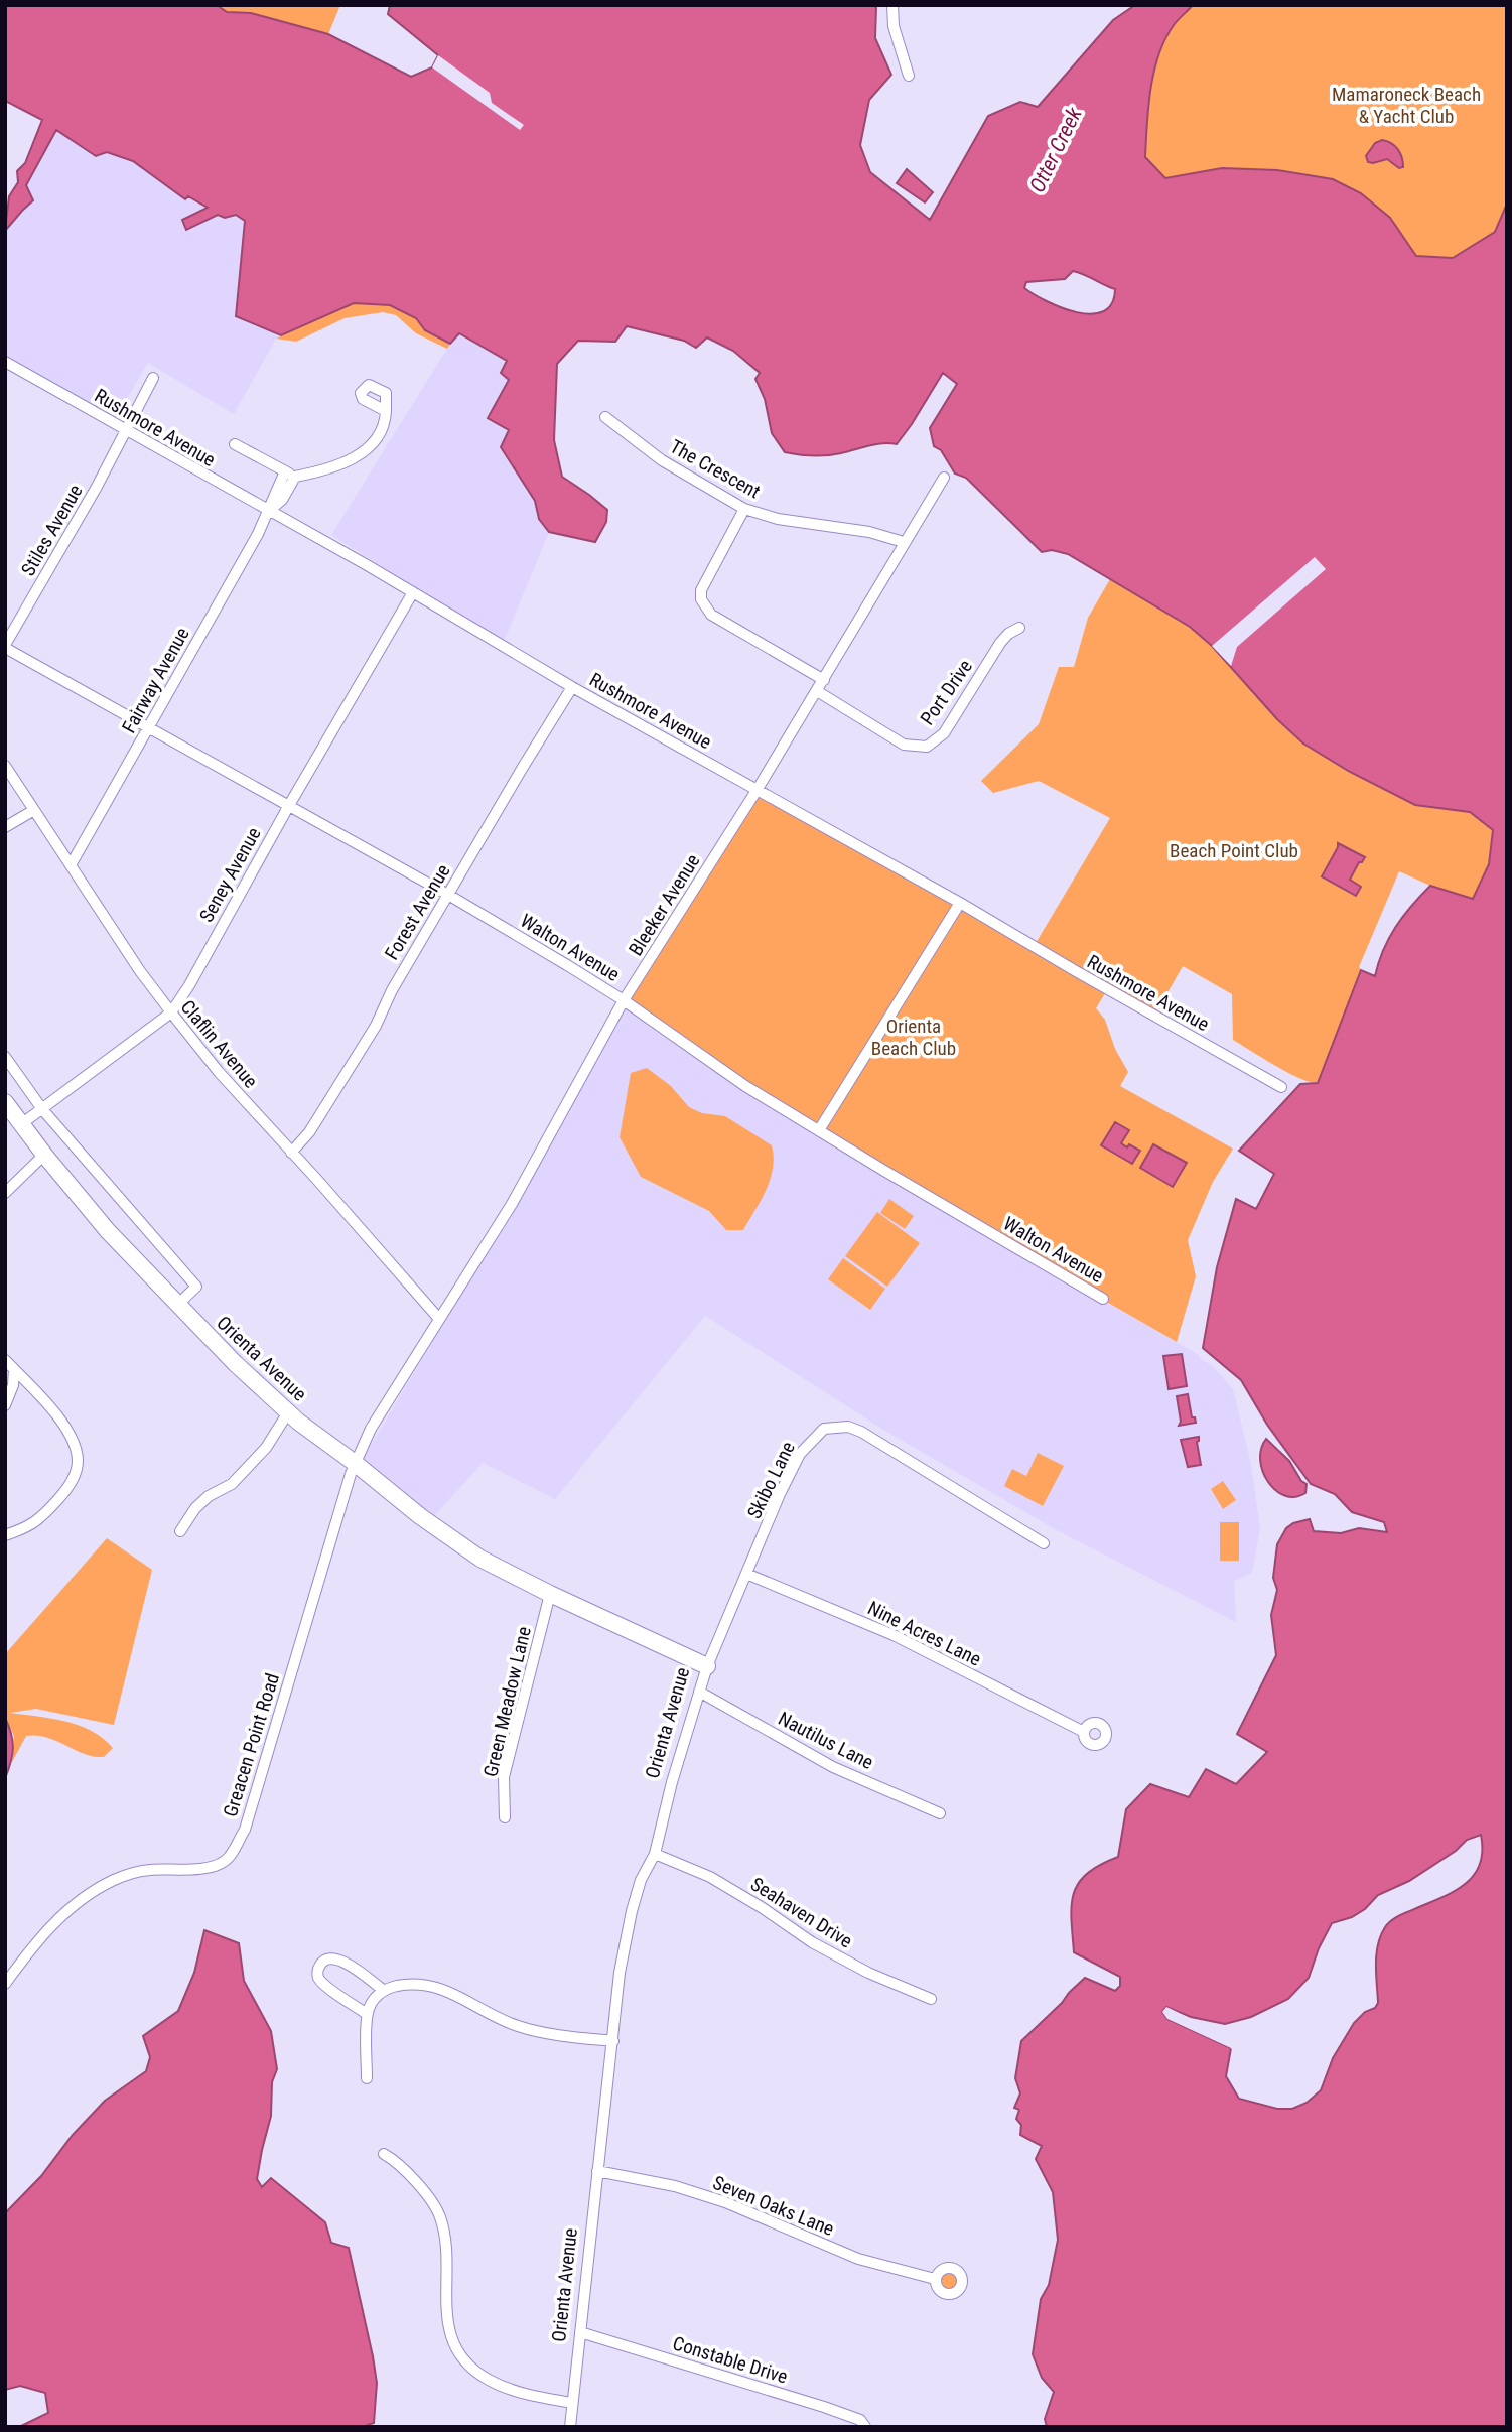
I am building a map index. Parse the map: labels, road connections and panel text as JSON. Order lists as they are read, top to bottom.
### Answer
{
  "streets": {
    "street": [
      "Rushmore Avenue",
      "The Crescent",
      "Stiles Avenue",
      "Fairway Avenue",
      "Port Drive",
      "Seney Avenue",
      "Bleeker Avenue",
      "Forest Avenue",
      "Walton Avenue",
      "Claflin Avenue",
      "Orienta Avenue",
      "Skibo Lane",
      "Nine Acres Lane",
      "Green Meadow Lane",
      "Nautilus Lane",
      "Greacen Point Road",
      "Seahaven Drive",
      "Seven Oaks Lane",
      "Constable Drive"
    ]
  },
  "crossings": [
    ["Rushmore Avenue", "Stiles Avenue"],
    ["Rushmore Avenue", "Fairway Avenue"],
    ["Rushmore Avenue", "Seney Avenue"],
    ["Rushmore Avenue", "Bleeker Avenue"],
    ["Rushmore Avenue", "Forest Avenue"],
    ["The Crescent", "Bleeker Avenue"],
    ["Stiles Avenue", "Walton Avenue"],
    ["Fairway Avenue", "Walton Avenue"],
    ["Fairway Avenue", "Claflin Avenue"],
    ["Port Drive", "Bleeker Avenue"],
    ["Seney Avenue", "Walton Avenue"],
    ["Seney Avenue", "Claflin Avenue"],
    ["Seney Avenue", "Orienta Avenue"],
    ["Bleeker Avenue", "Walton Avenue"],
    ["Bleeker Avenue", "Claflin Avenue"],
    ["Bleeker Avenue", "Orienta Avenue"],
    ["Bleeker Avenue", "Greacen Point Road"],
    ["Forest Avenue", "Walton Avenue"],
    ["Forest Avenue", "Claflin Avenue"],
    ["Orienta Avenue", "Skibo Lane"],
    ["Orienta Avenue", "Green Meadow Lane"],
    ["Orienta Avenue", "Nautilus Lane"],
    ["Orienta Avenue", "Greacen Point Road"],
    ["Orienta Avenue", "Seahaven Drive"],
    ["Orienta Avenue", "Seven Oaks Lane"],
    ["Orienta Avenue", "Constable Drive"],
    ["Skibo Lane", "Nine Acres Lane"]
  ],
  "water": ["Otter Creek"],
  "parks": ["Mamaroneck Beach & Yacht Club", "Beach Point Club", "Orienta Beach Club"]
}
